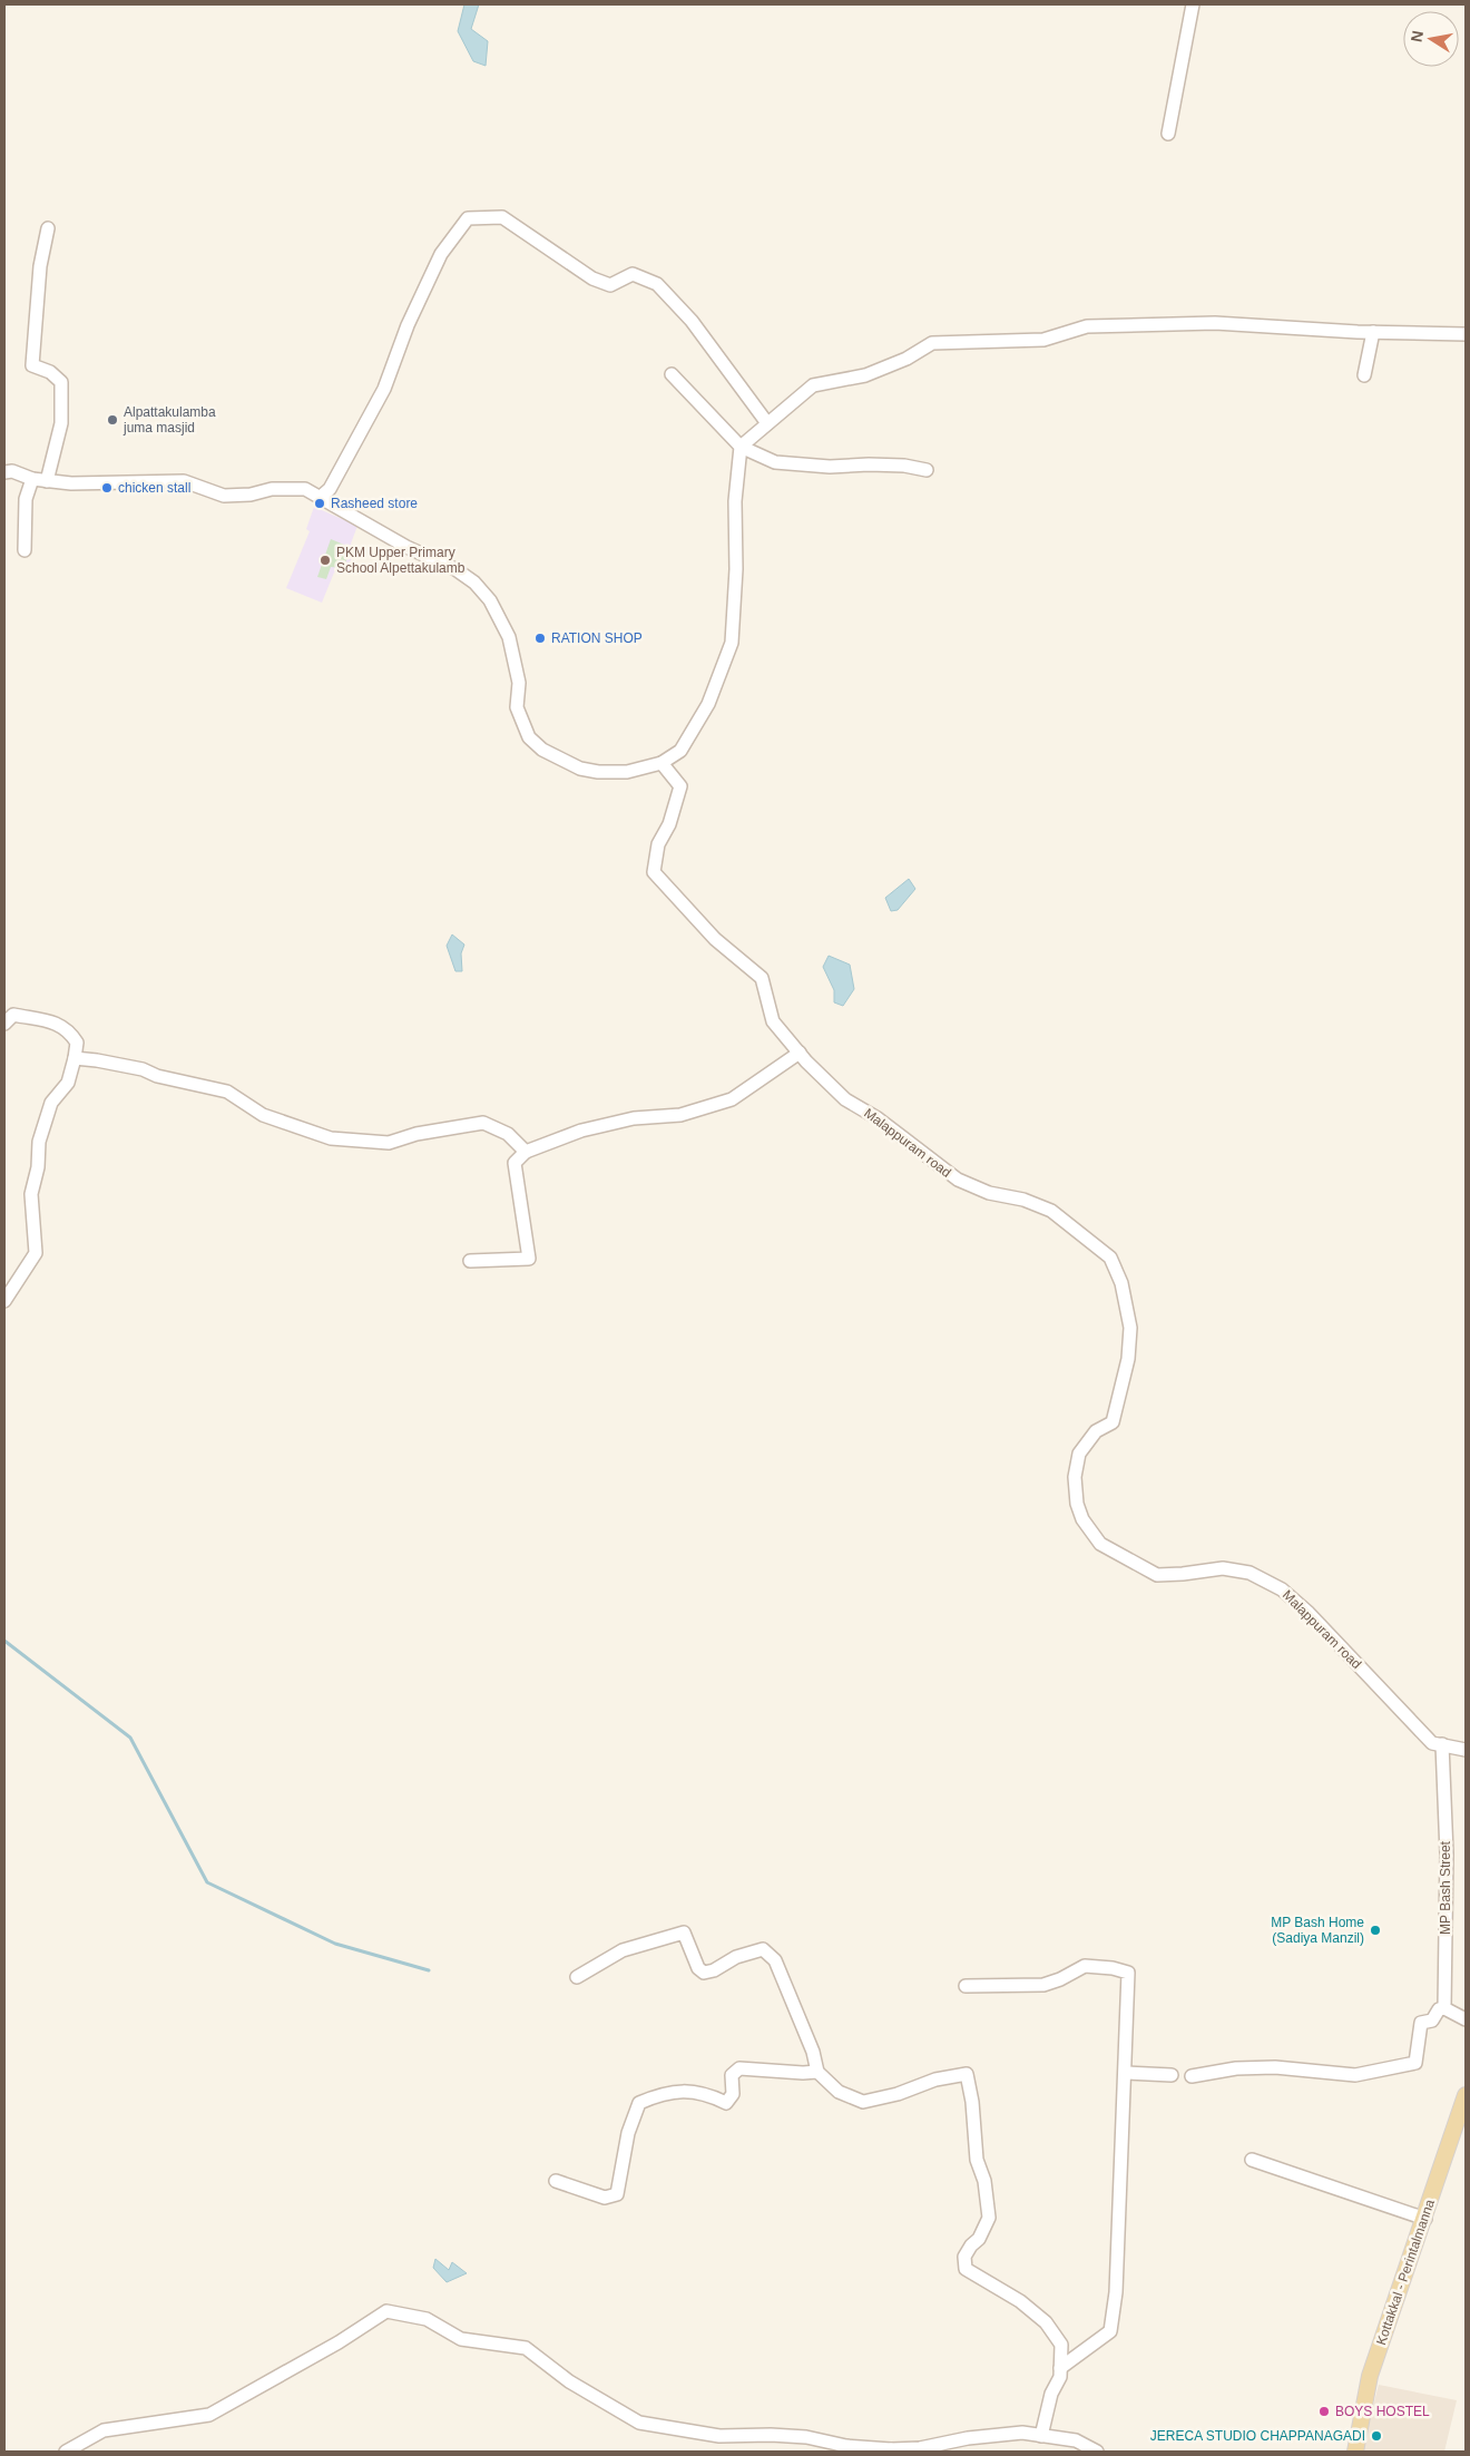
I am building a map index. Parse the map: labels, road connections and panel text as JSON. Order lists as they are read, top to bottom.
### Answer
{
  "streets": {
    "main road": ["Kottakkal - Perintalmanna"],
    "street": ["Malappuram road", "MP Bash Street"]
  },
  "crossings": [
    ["Malappuram road", "MP Bash Street"]
  ],
  "places": [
    "Alpattakulamba juma masjid",
    "chicken stall",
    "Rasheed store",
    "PKM Upper Primary School Alpettakulamb",
    "RATION SHOP",
    "MP Bash Home (Sadiya Manzil)",
    "BOYS HOSTEL",
    "JERECA STUDIO CHAPPANAGADI"
  ],
  "north": "left"
}
